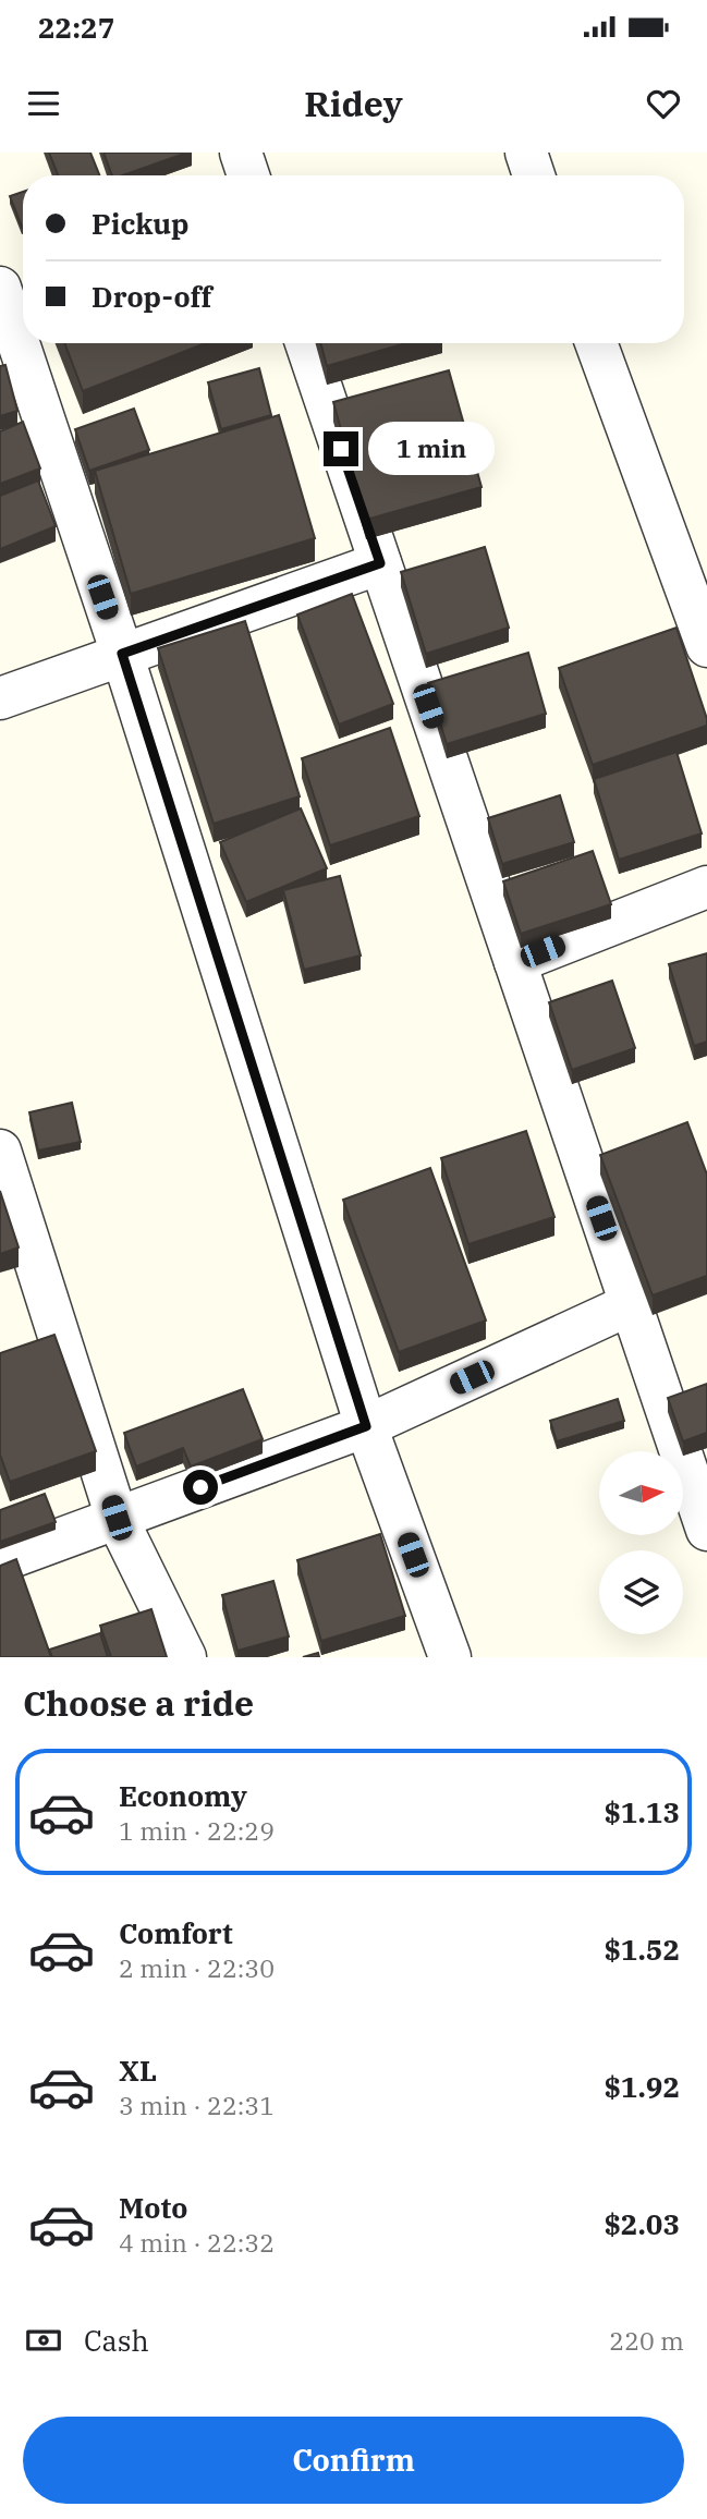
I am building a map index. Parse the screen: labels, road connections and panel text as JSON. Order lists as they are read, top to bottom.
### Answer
{
  "north": "right",
  "page": {
    "status": "22:27",
    "header": "Ridey",
    "banner": ["Pickup", "Drop-off"],
    "bubble": "1 min",
    "heading": "Choose a ride",
    "list": [
      {
        "name": "Economy",
        "note": "1 min · 22:29",
        "value": "$1.13"
      },
      {
        "name": "Comfort",
        "note": "2 min · 22:30",
        "value": "$1.52"
      },
      {
        "name": "XL",
        "note": "3 min · 22:31",
        "value": "$1.92"
      },
      {
        "name": "Moto",
        "note": "4 min · 22:32",
        "value": "$2.03"
      }
    ],
    "pay": ["Cash", "220 m"],
    "buttons": "Confirm"
  }
}
